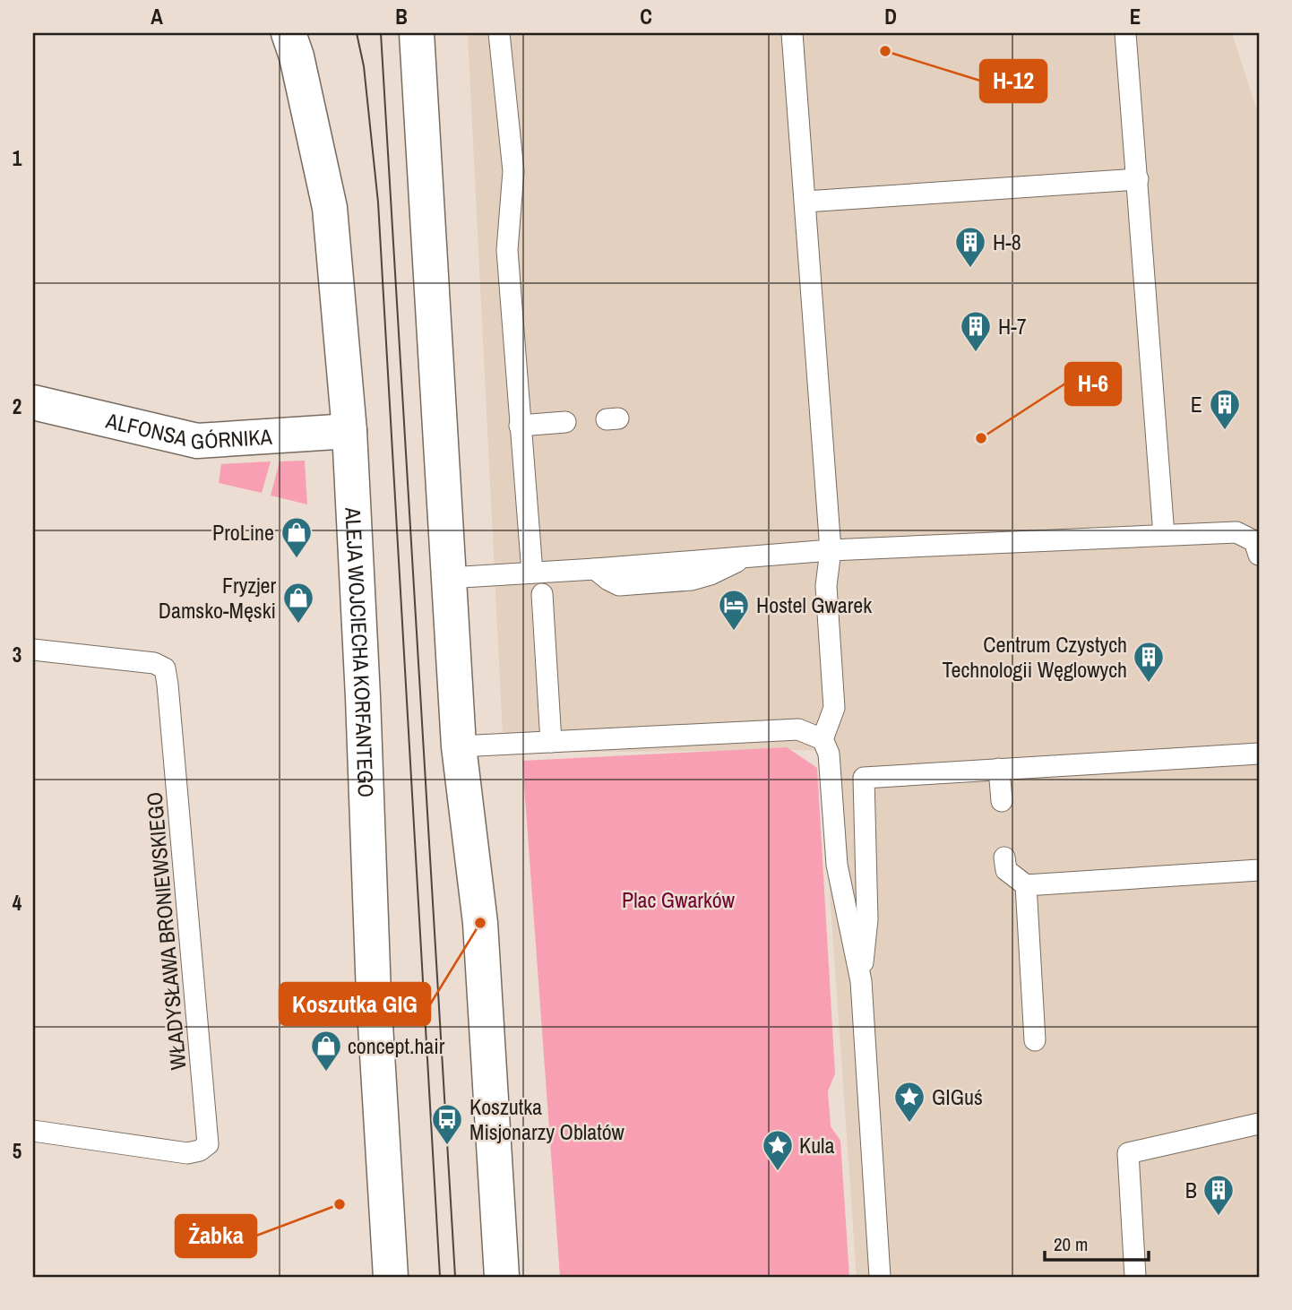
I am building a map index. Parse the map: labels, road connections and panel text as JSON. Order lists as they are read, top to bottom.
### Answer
{
  "streets": {
    "main road": ["ALFONSA GÓRNIKA", "ALEJA WOJCIECHA KORFANTEGO"],
    "lane": ["WŁADYSŁAWA BRONIEWSKIEGO"]
  },
  "crossings": [
    ["ALFONSA GÓRNIKA", "ALEJA WOJCIECHA KORFANTEGO"]
  ],
  "parks": ["Plac Gwarków"],
  "places": {
    "other": [
      "H-12",
      "H-6",
      "Koszutka GIG",
      "Żabka"
    ],
    "building": [
      "H-8",
      "H-7",
      "E",
      "Centrum Czystych Technologii Węglowych",
      "B"
    ],
    "shop": ["ProLine", "Fryzjer Damsko-Męski", "concept.hair"],
    "hotel": ["Hostel Gwarek"],
    "place": ["GIGuś", "Kula"],
    "bus stop": ["Koszutka Misjonarzy Oblatów"]
  },
  "scale_bar": "20 m",
  "grid": {
    "columns": [
      "A",
      "B",
      "C",
      "D",
      "E"
    ],
    "rows": [
      "1",
      "2",
      "3",
      "4",
      "5"
    ]
  }
}
